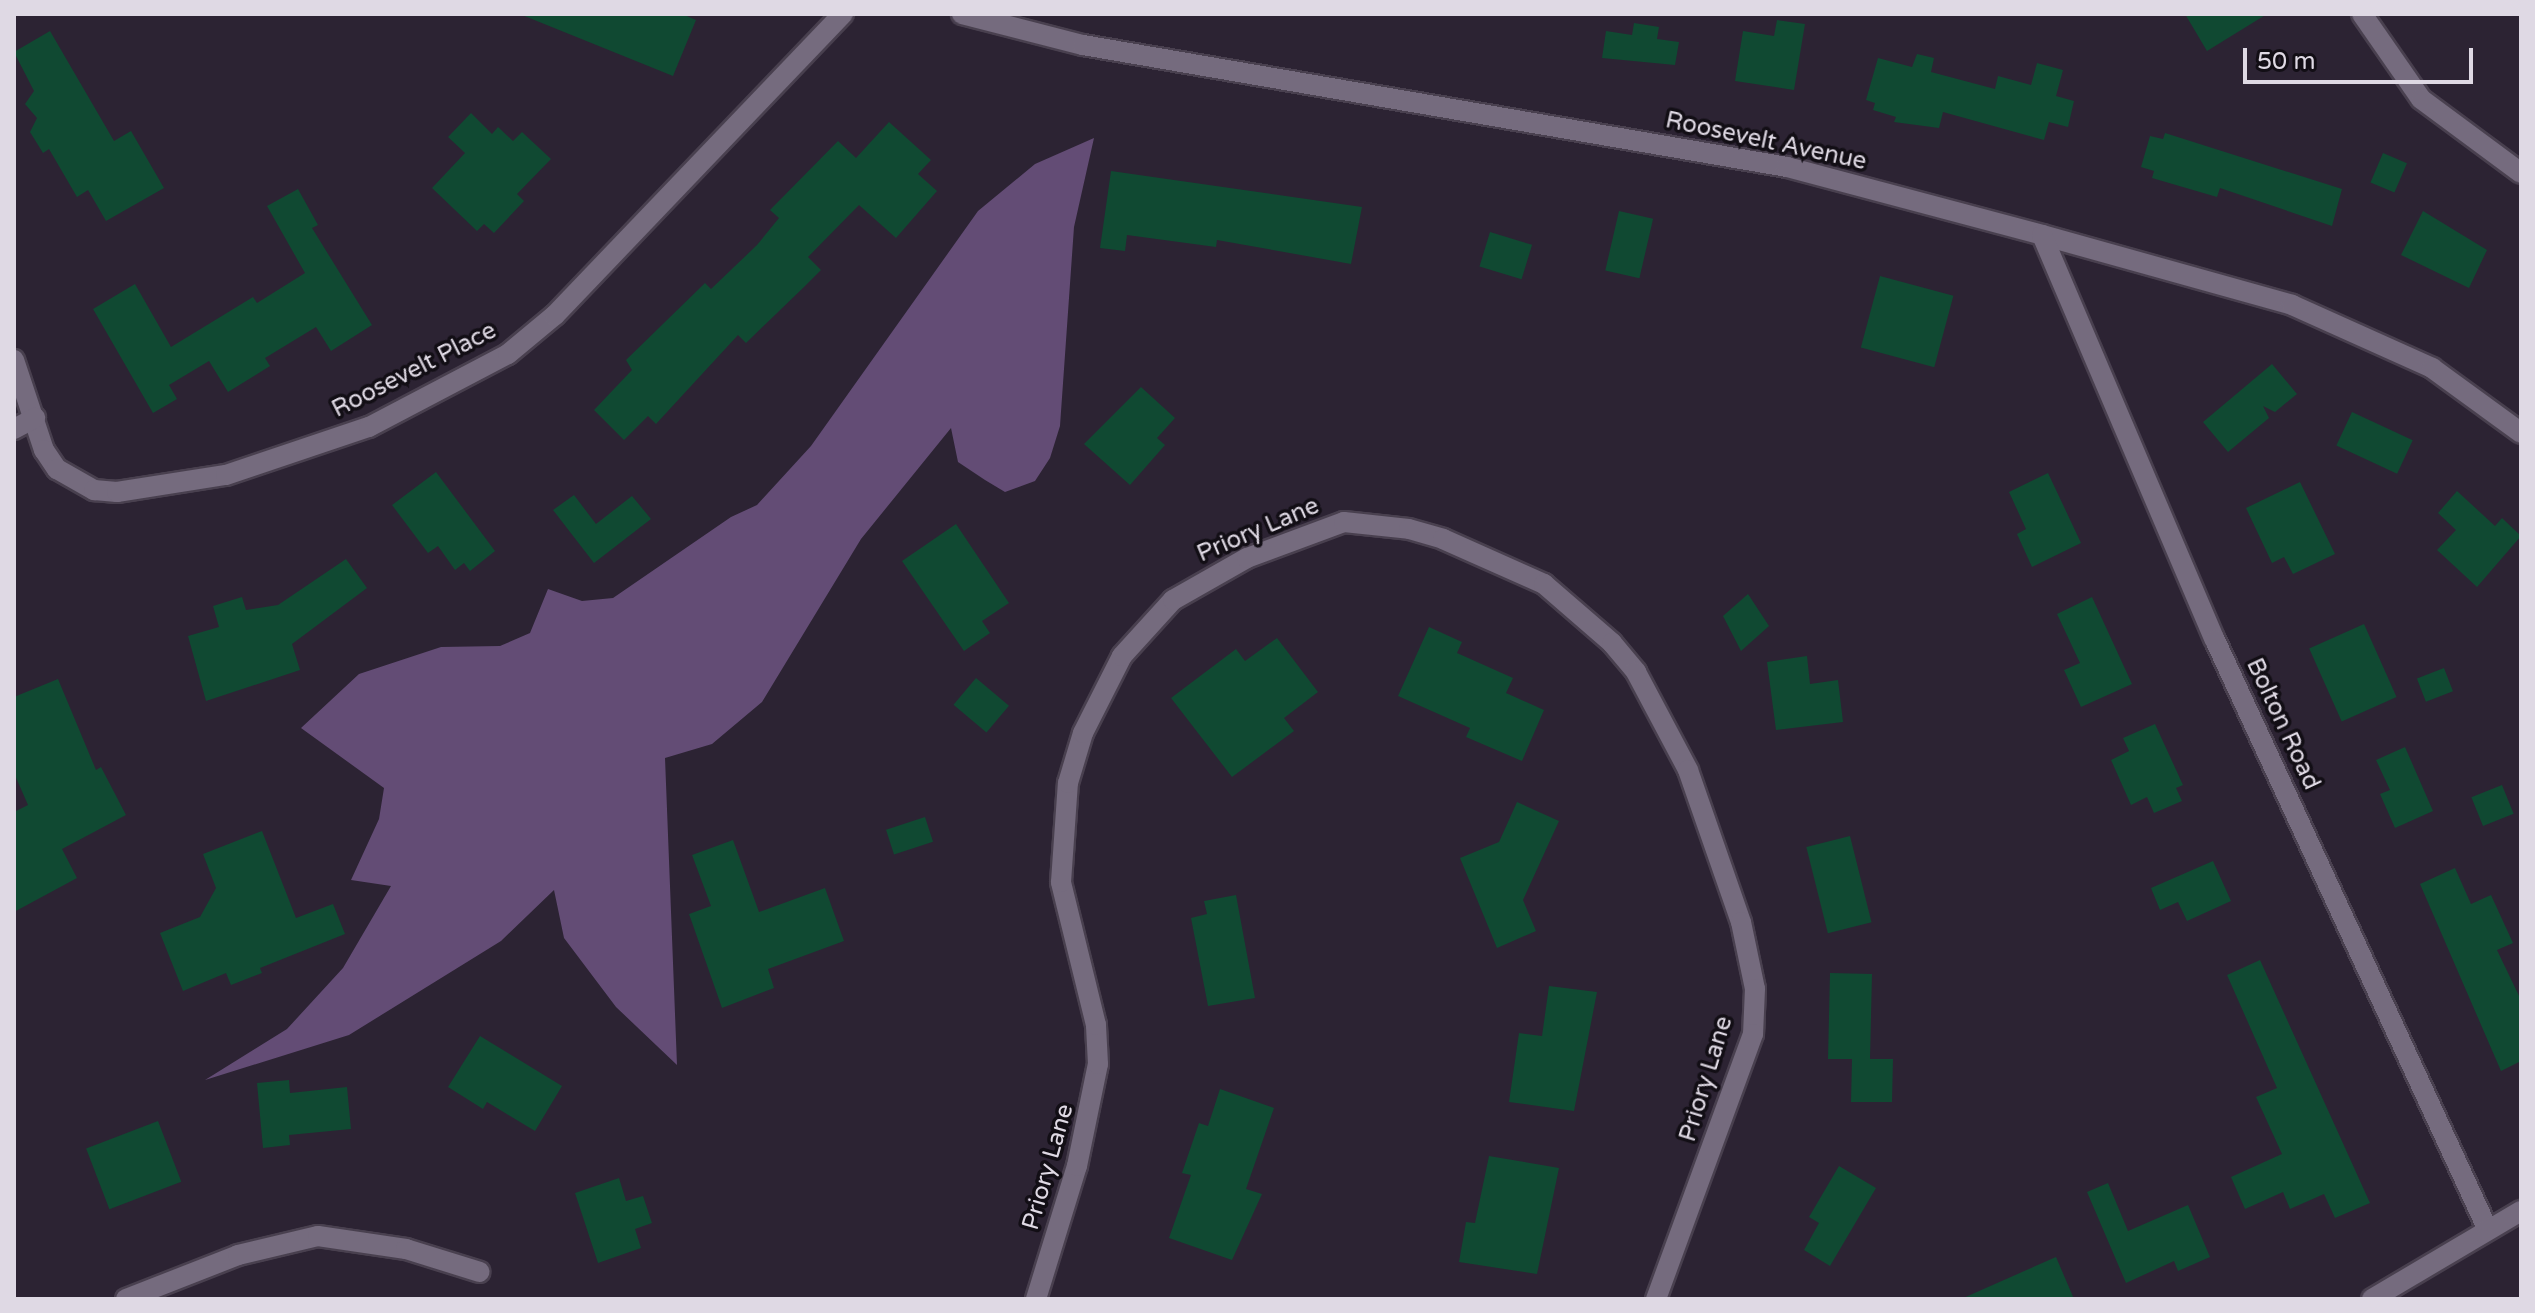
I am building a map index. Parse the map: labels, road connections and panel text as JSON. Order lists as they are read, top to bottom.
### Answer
{
  "streets": {
    "street": [
      "Roosevelt Avenue",
      "Roosevelt Place",
      "Priory Lane",
      "Bolton Road"
    ]
  },
  "crossings": [
    ["Roosevelt Avenue", "Bolton Road"]
  ],
  "scale_bar": "50 m"
}
